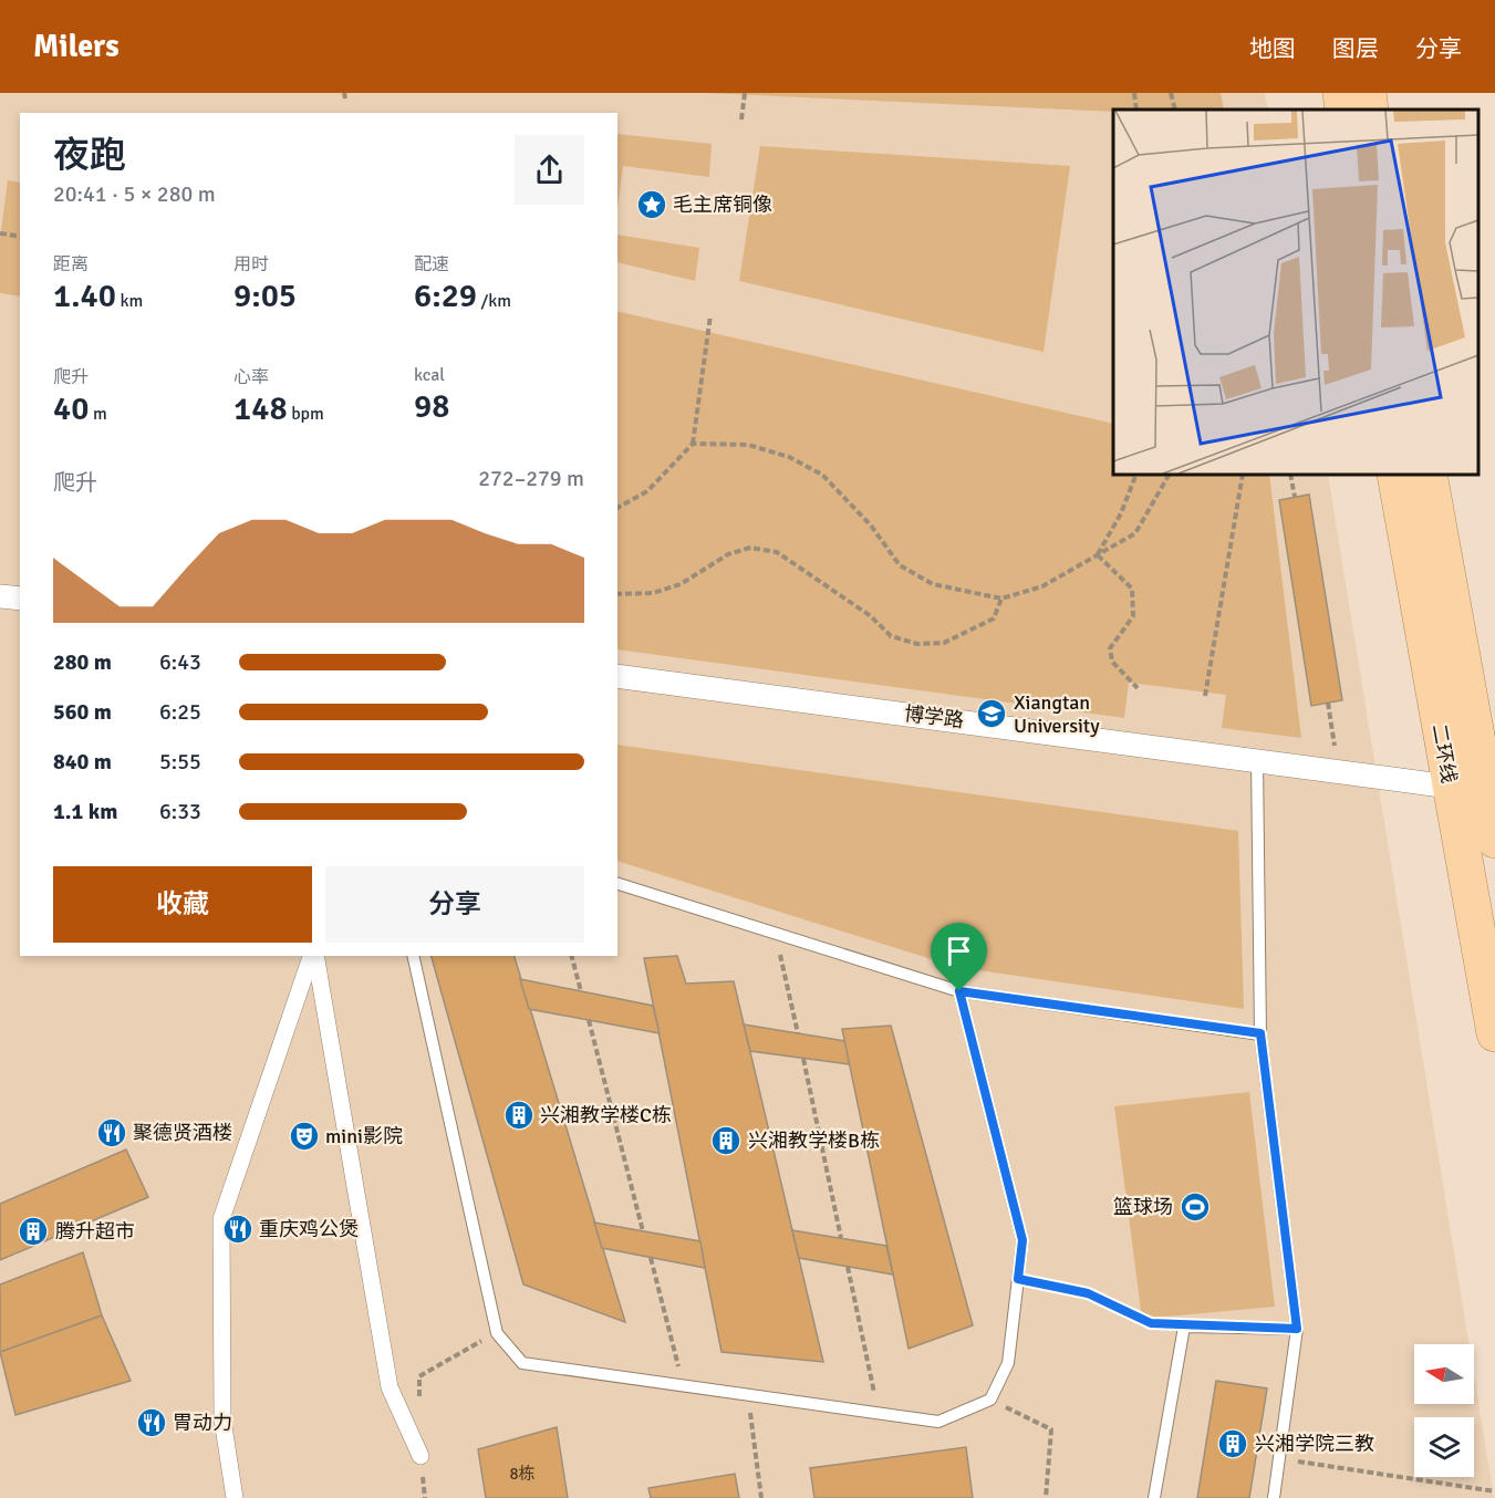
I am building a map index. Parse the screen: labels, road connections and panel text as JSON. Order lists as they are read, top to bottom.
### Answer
{
  "streets": {
    "highway": ["二环线"],
    "street": ["博学路"]
  },
  "crossings": [
    ["博学路", "二环线"]
  ],
  "places": {
    "place": ["毛主席铜像"],
    "school or university": ["Xiangtan University"],
    "building": [
      "兴湘教学楼C栋",
      "兴湘教学楼B栋",
      "腾升超市",
      "兴湘学院三教"
    ],
    "restaurant": ["聚德贤酒楼", "重庆鸡公煲", "胃动力"],
    "theatre": ["mini影院"],
    "sports": ["篮球场"]
  },
  "house_numbers": ["8栋"],
  "north": "left",
  "page": {
    "header": "Milers",
    "nav": ["地图", "图层", "分享"],
    "heading": ["夜跑", "20:41 · 5 × 280 m"],
    "stats": [
      ["距离", "1.40 km"],
      ["用时", "9:05"],
      ["配速", "6:29 /km"],
      ["爬升", "40 m"],
      ["心率", "148 bpm"],
      ["kcal", "98"]
    ],
    "chart": ["爬升", "272–279 m"],
    "list": [
      {
        "name": "280 m",
        "note": "6:43"
      },
      {
        "name": "560 m",
        "note": "6:25"
      },
      {
        "name": "840 m",
        "note": "5:55"
      },
      {
        "name": "1.1 km",
        "note": "6:33"
      }
    ],
    "buttons": ["收藏", "分享"]
  }
}
